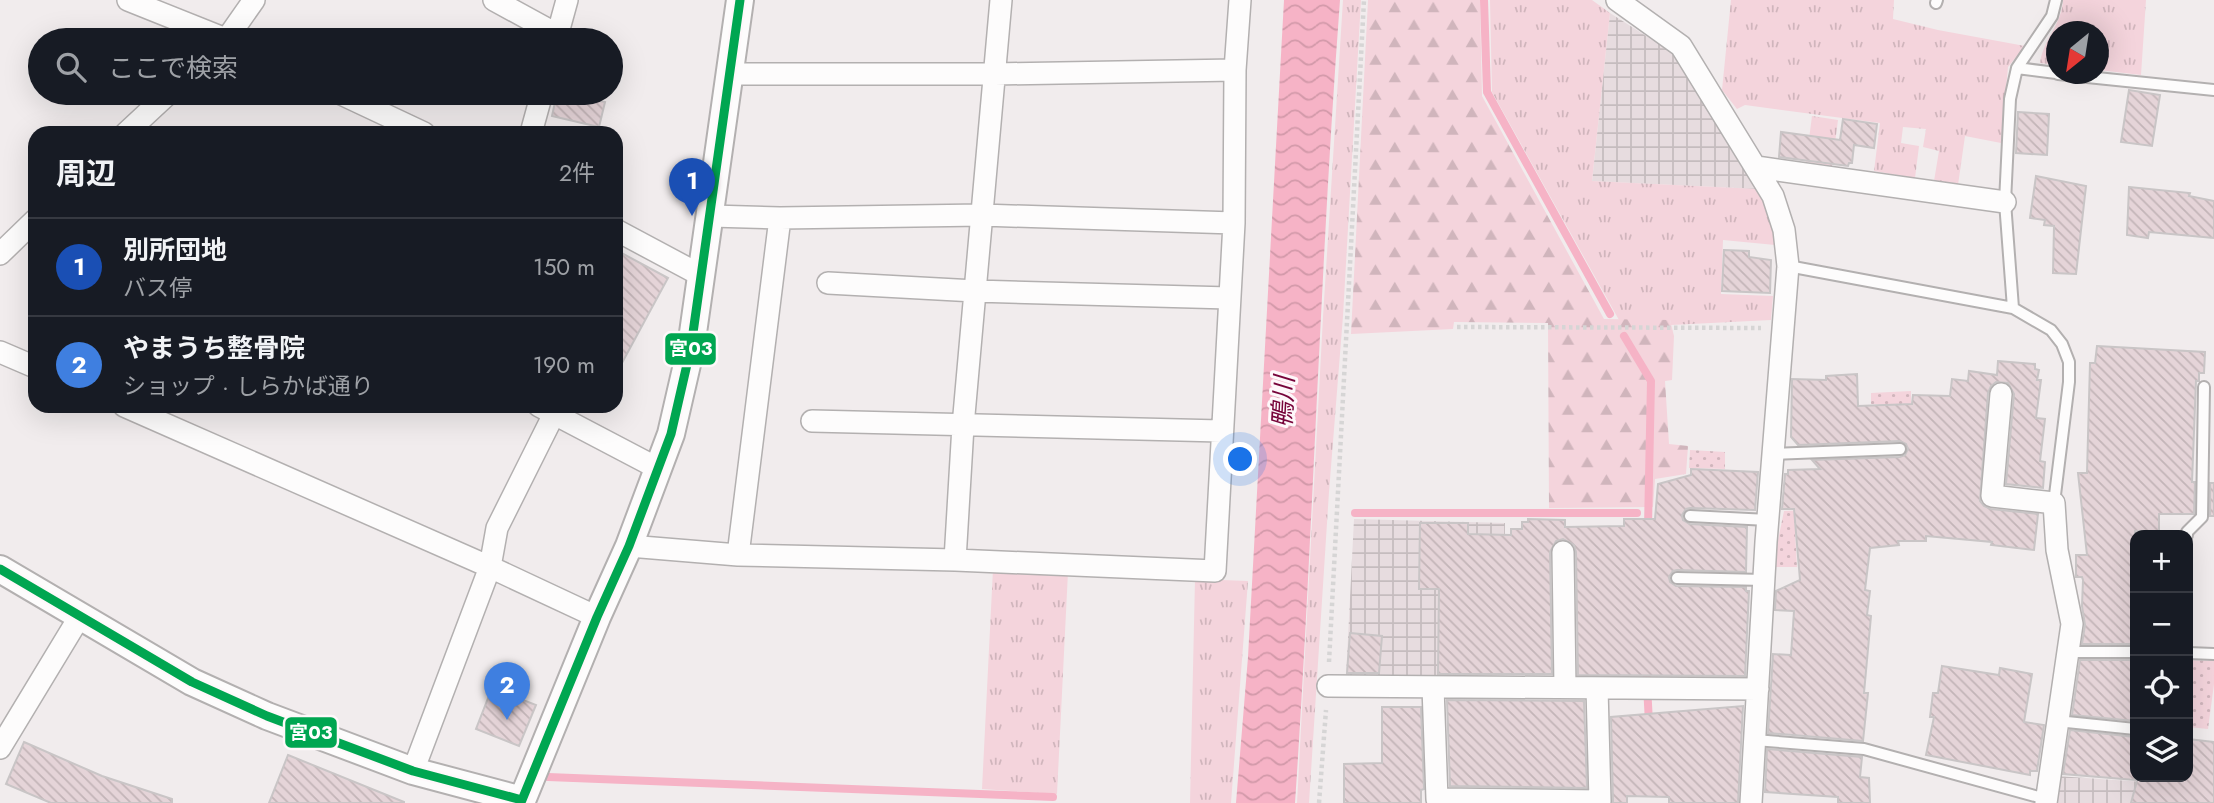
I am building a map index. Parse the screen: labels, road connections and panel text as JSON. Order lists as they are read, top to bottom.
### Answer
{
  "water": ["鴨川"],
  "lines": ["transit line 宮03"],
  "north": "bottom left",
  "page": {
    "search": "ここで検索",
    "heading": ["周辺", "2件"],
    "pins": ["1", "2"],
    "list": [
      {
        "mark": "1",
        "name": "別所団地",
        "note": "バス停",
        "value": "150 m"
      },
      {
        "mark": "2",
        "name": "やまうち整骨院",
        "note": "ショップ · しらかば通り",
        "value": "190 m"
      }
    ],
    "map_buttons": ["+", "−"]
  }
}
